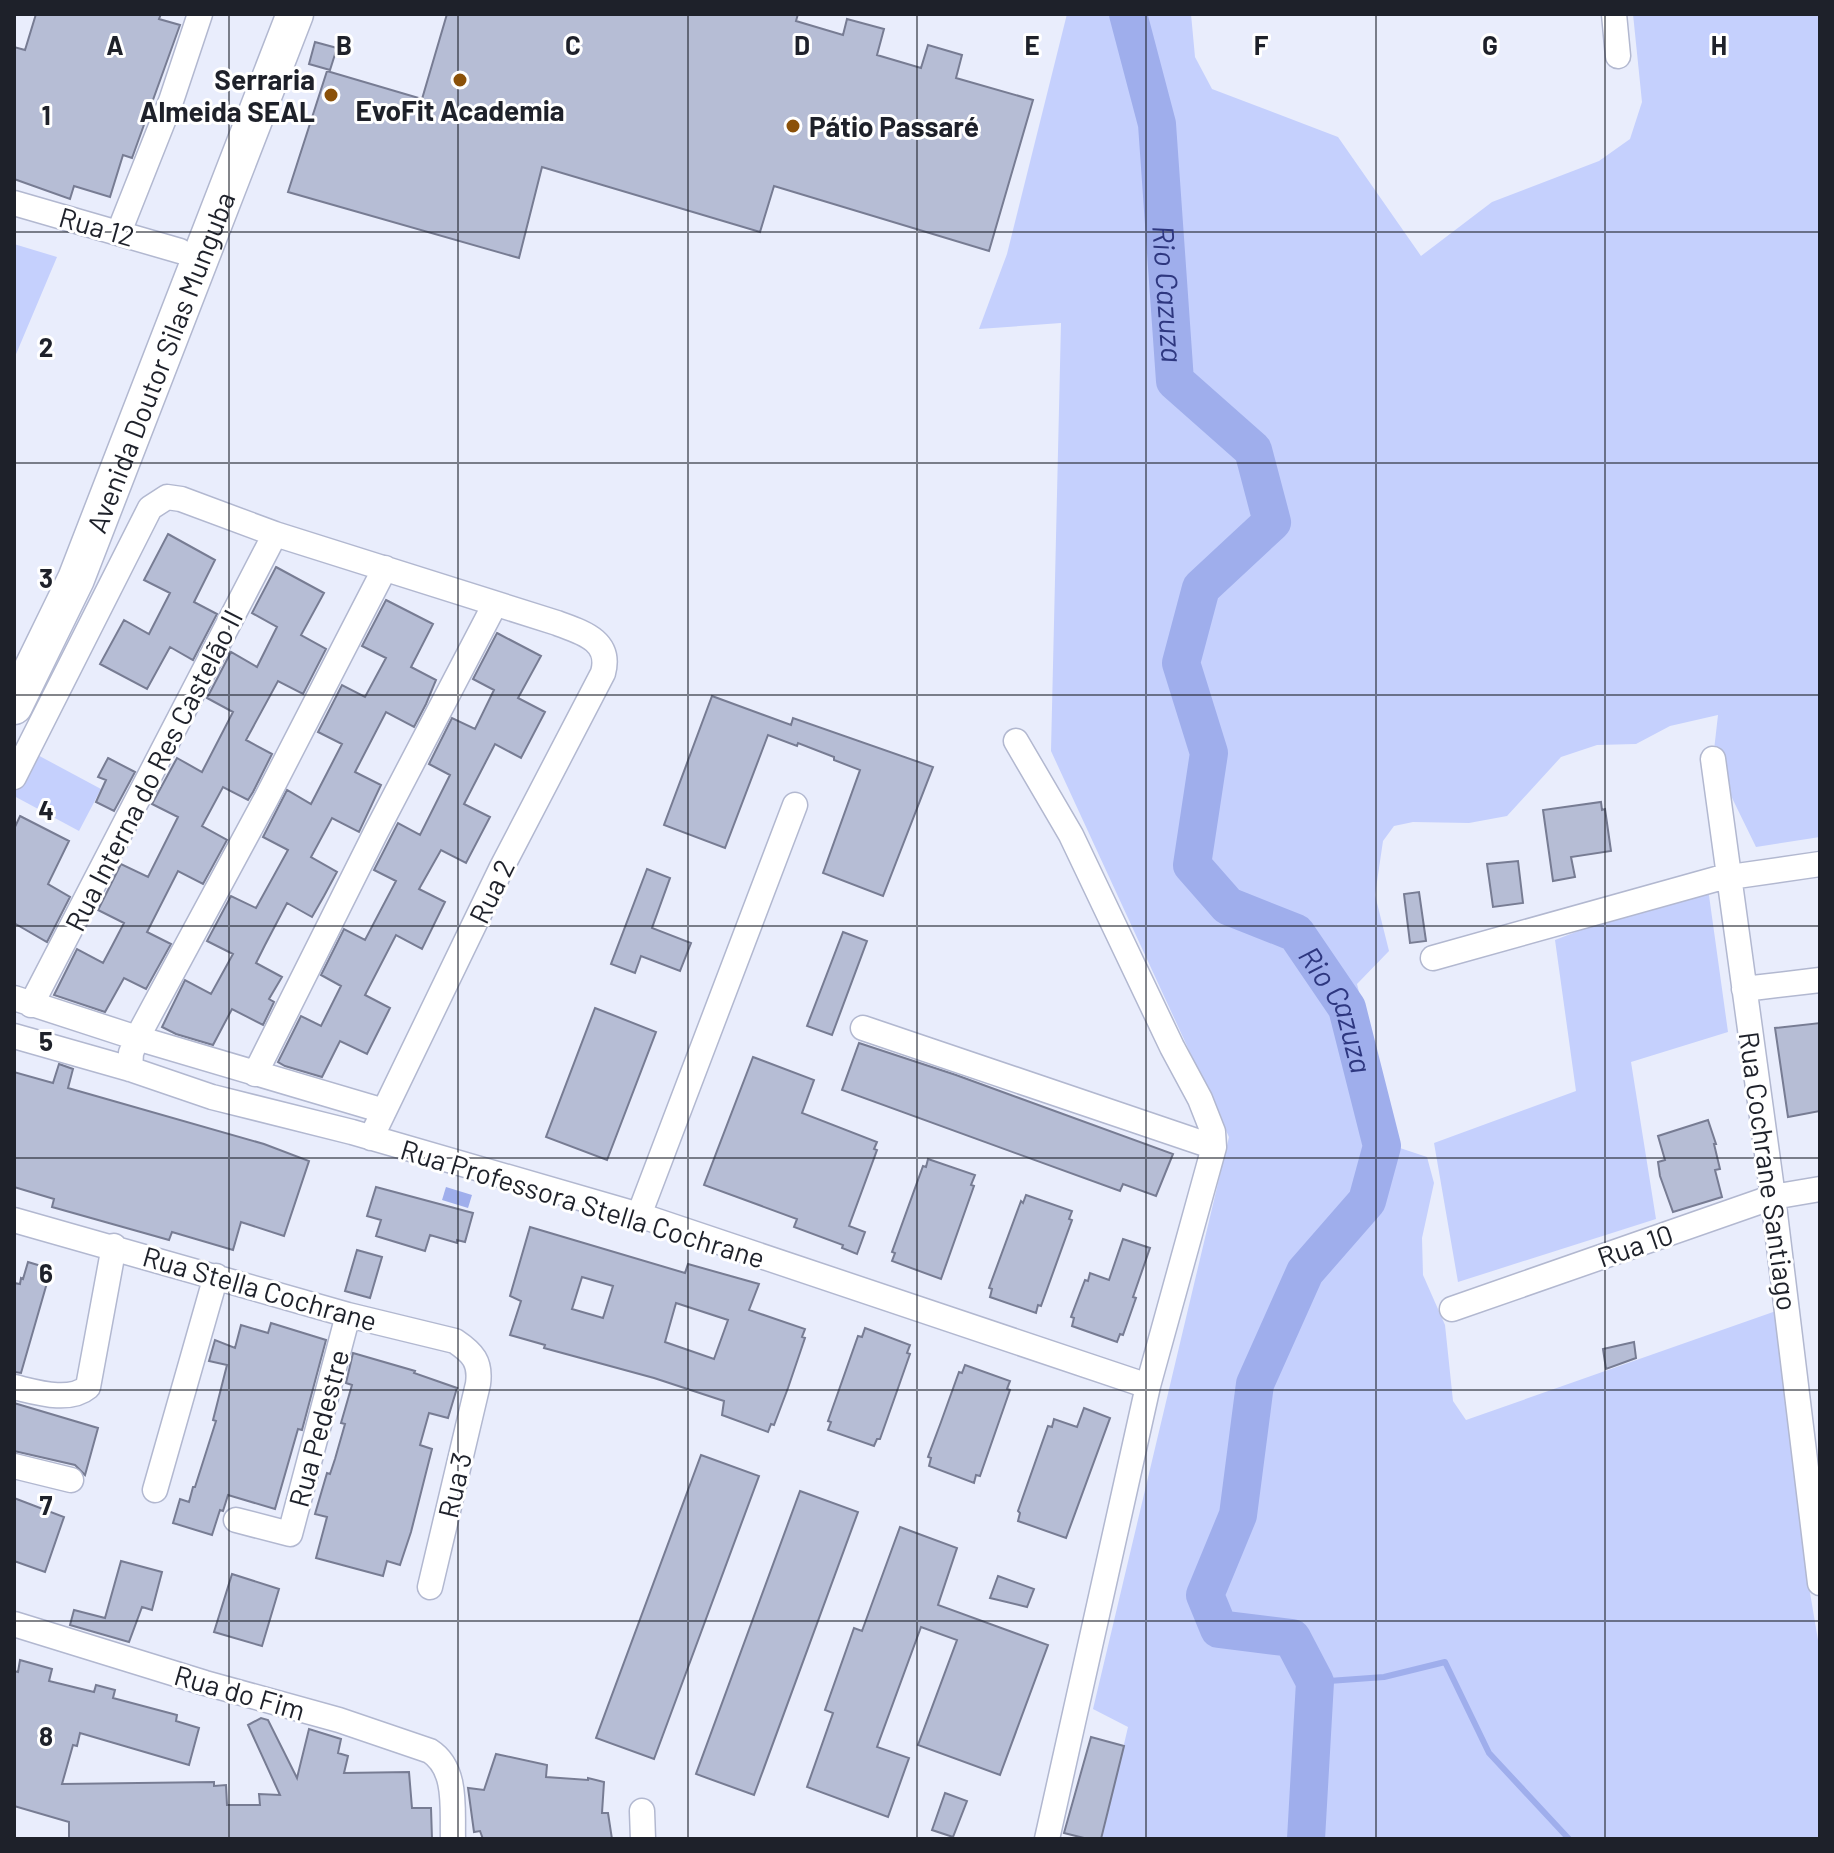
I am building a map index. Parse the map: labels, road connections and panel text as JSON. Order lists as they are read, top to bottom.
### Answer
{
  "streets": {
    "main road": ["Avenida Doutor Silas Munguba"],
    "street": [
      "Rua 12",
      "Rua Interna do Res Castelão II",
      "Rua 2",
      "Rua Cochrane Santiago",
      "Rua Professora Stella Cochrane",
      "Rua 10",
      "Rua Stella Cochrane",
      "Rua Pedestre",
      "Rua 3",
      "Rua do Fim"
    ]
  },
  "crossings": [
    ["Rua 12", "Avenida Doutor Silas Munguba"],
    ["Rua 2", "Rua Professora Stella Cochrane"],
    ["Rua Cochrane Santiago", "Rua 10"],
    ["Rua Stella Cochrane", "Rua Pedestre"],
    ["Rua Stella Cochrane", "Rua 3"]
  ],
  "water": ["Rio Cazuza"],
  "places": ["EvoFit Academia", "Serraria Almeida SEAL", "Pátio Passaré"],
  "grid": {
    "columns": [
      "A",
      "B",
      "C",
      "D",
      "E",
      "F",
      "G",
      "H"
    ],
    "rows": [
      "1",
      "2",
      "3",
      "4",
      "5",
      "6",
      "7",
      "8"
    ]
  }
}
